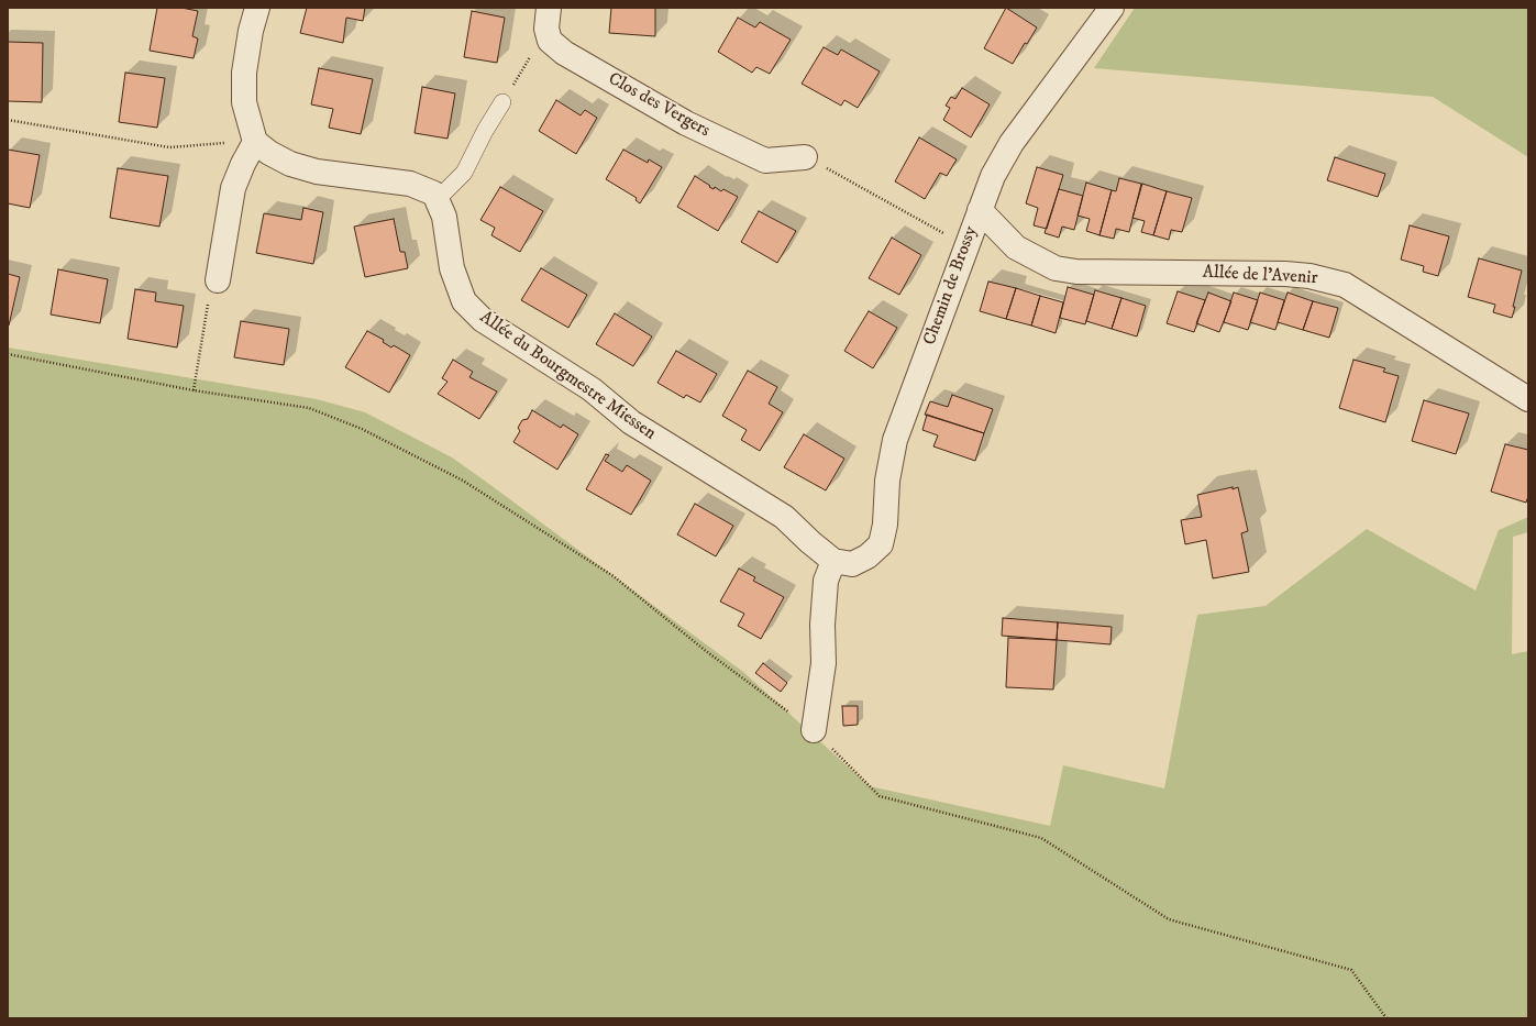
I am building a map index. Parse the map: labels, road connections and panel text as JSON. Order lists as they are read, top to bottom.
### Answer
{
  "streets": {
    "street": [
      "Clos des Vergers",
      "Allée de l'Avenir",
      "Chemin de Brossy",
      "Allée du Bourgmestre Miessen"
    ]
  },
  "crossings": [
    ["Allée de l'Avenir", "Chemin de Brossy"],
    ["Chemin de Brossy", "Allée du Bourgmestre Miessen"]
  ]
}
